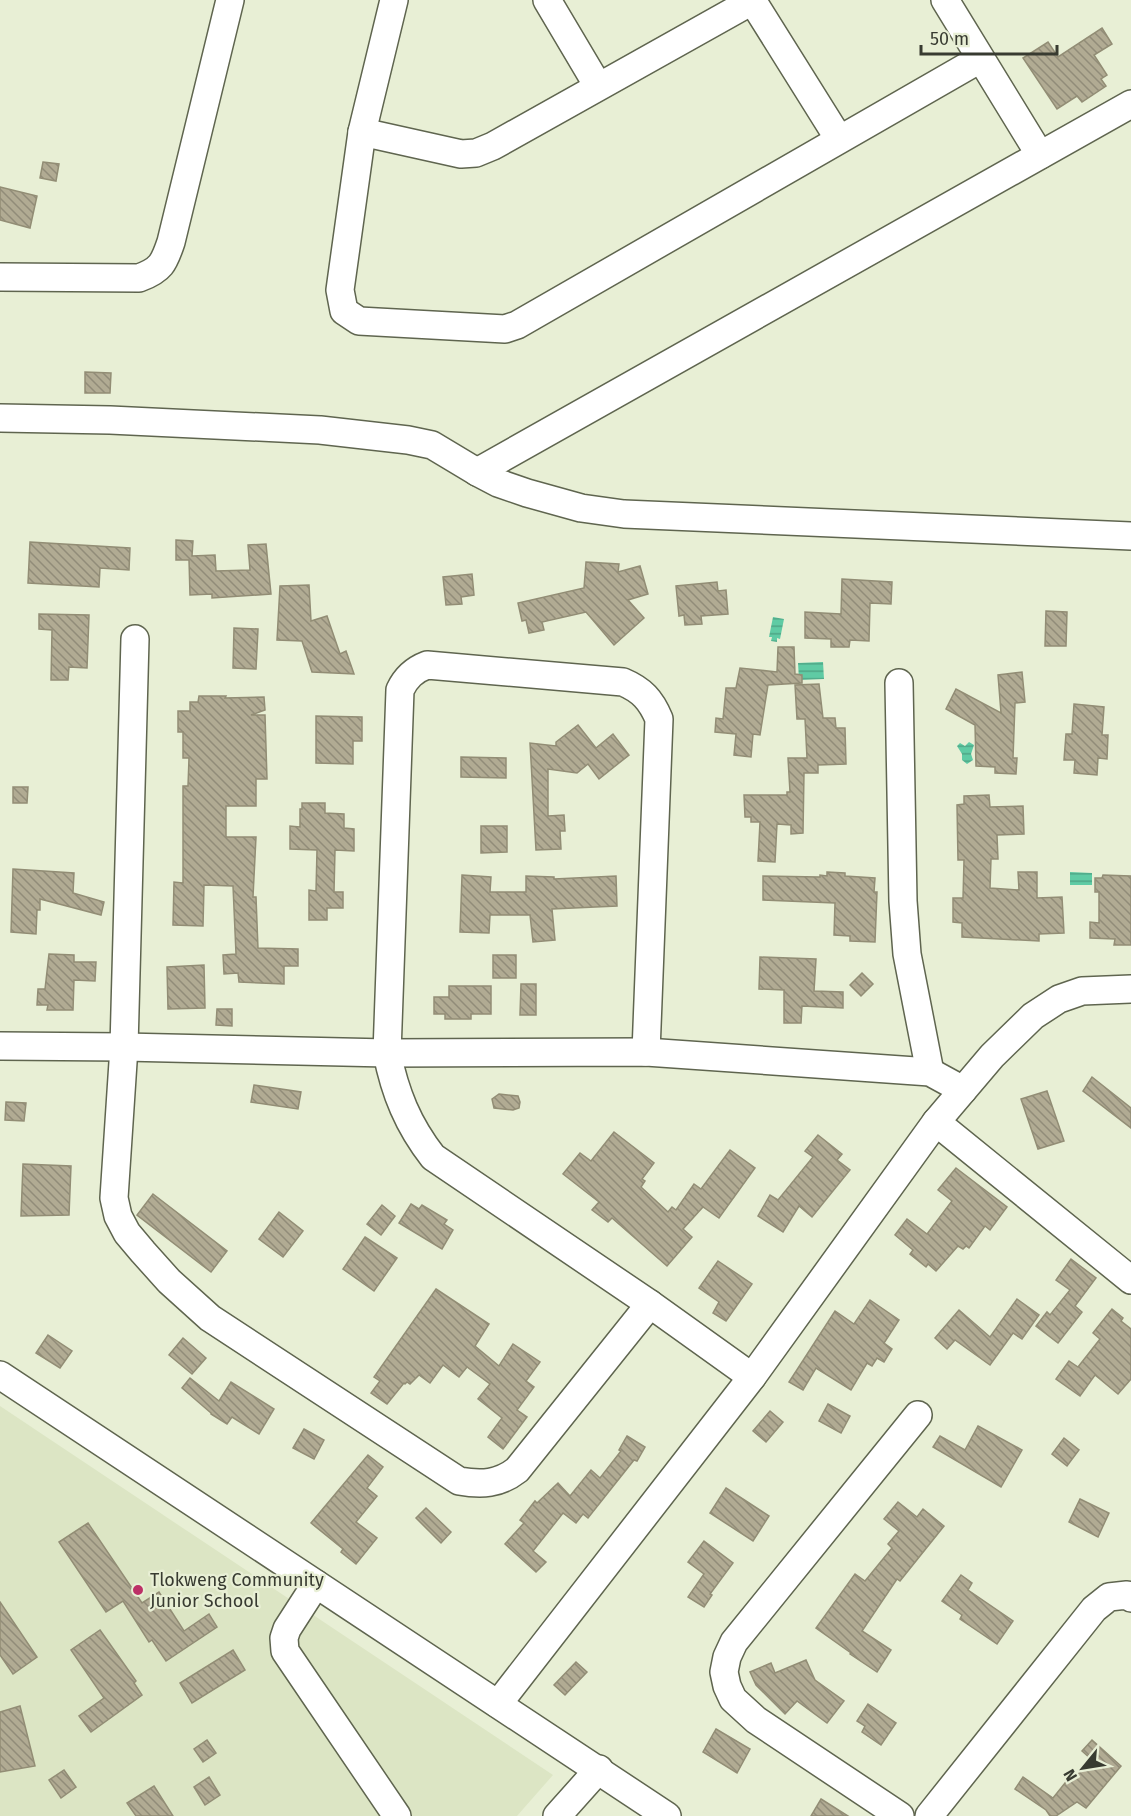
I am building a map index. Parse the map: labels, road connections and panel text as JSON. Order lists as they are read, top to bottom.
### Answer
{
  "places": ["Tlokweng Community Junior School"],
  "scale_bar": "50 m",
  "north": "bottom left"
}
